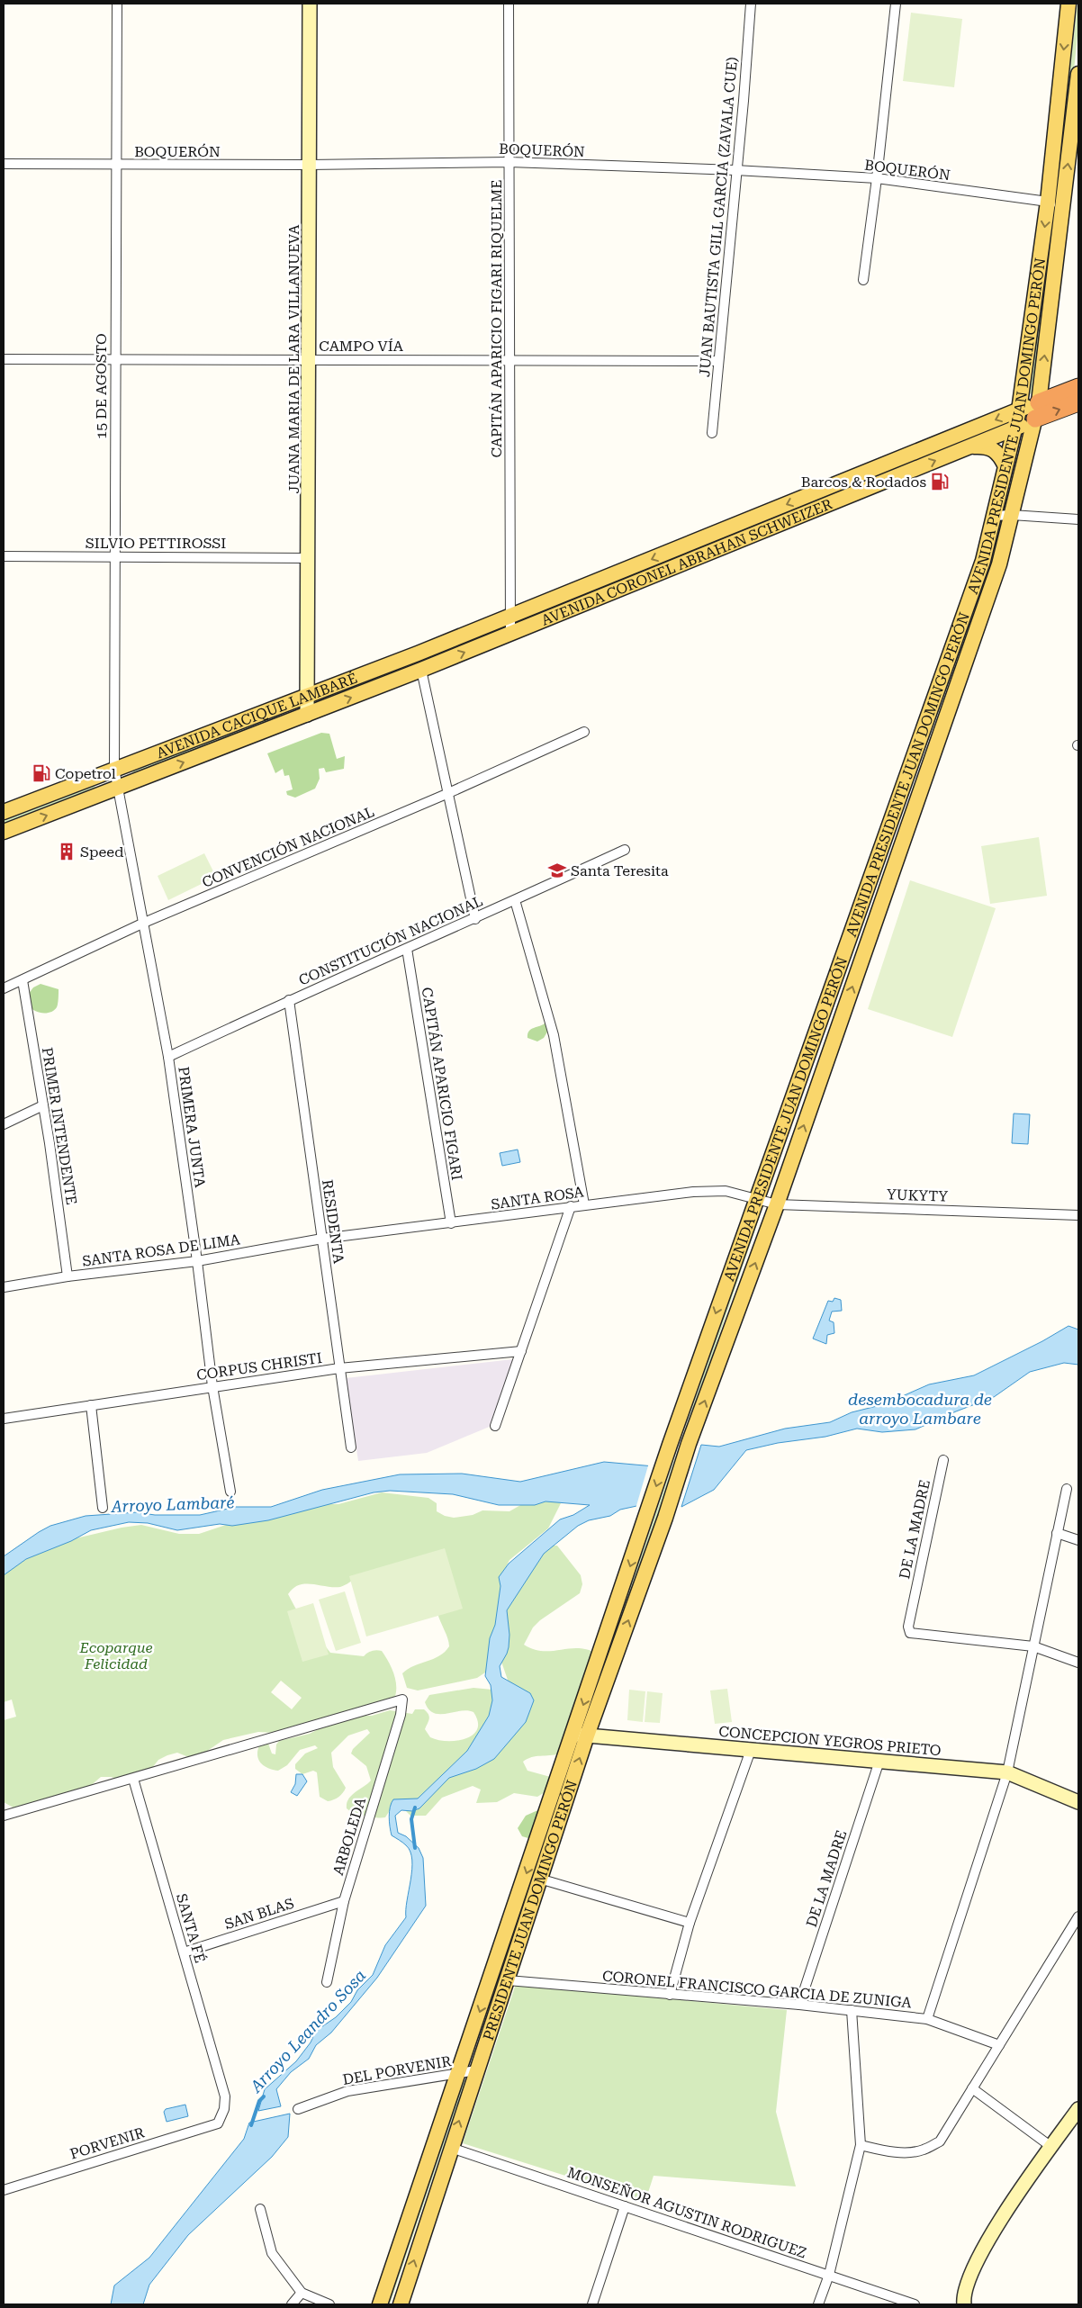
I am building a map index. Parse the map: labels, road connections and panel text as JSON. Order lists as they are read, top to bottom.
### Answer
{
  "streets": {
    "highway": ["AVENIDA CORONEL ABRAHAN SCHWEIZER"],
    "main road": ["AVENIDA PRESIDENTE JUAN DOMINGO PERÓN", "AVENIDA CACIQUE LAMBARÉ", "PRESIDENTE JUAN DOMINGO PERÓN"],
    "street": [
      "BOQUERÓN",
      "JUAN BAUTISTA GILL GARCIA (ZAVALA CUE)",
      "CAPITÁN APARICIO FIGARI RIQUELME",
      "CAMPO VÍA",
      "JUANA MARIA DE LARA VILLANUEVA",
      "15 DE AGOSTO",
      "SILVIO PETTIROSSI",
      "CONVENCIÓN NACIONAL",
      "CONSTITUCIÓN NACIONAL",
      "CAPITÁN APARICIO FIGARI",
      "PRIMER INTENDENTE",
      "PRIMERA JUNTA",
      "YUKYTY",
      "SANTA ROSA",
      "RESIDENTA",
      "SANTA ROSA DE LIMA",
      "CORPUS CHRISTI",
      "DE LA MADRE",
      "CONCEPCION YEGROS PRIETO",
      "ARBOLEDA",
      "SAN BLAS",
      "SANTA FÉ",
      "CORONEL FRANCISCO GARCIA DE ZUNIGA",
      "DEL PORVENIR",
      "PORVENIR",
      "MONSEÑOR AGUSTIN RODRIGUEZ"
    ]
  },
  "crossings": [
    ["BOQUERÓN", "JUAN BAUTISTA GILL GARCIA (ZAVALA CUE)"],
    ["BOQUERÓN", "CAPITÁN APARICIO FIGARI RIQUELME"],
    ["BOQUERÓN", "JUANA MARIA DE LARA VILLANUEVA"],
    ["BOQUERÓN", "15 DE AGOSTO"],
    ["BOQUERÓN", "AVENIDA PRESIDENTE JUAN DOMINGO PERÓN"],
    ["JUAN BAUTISTA GILL GARCIA (ZAVALA CUE)", "CAMPO VÍA"],
    ["CAPITÁN APARICIO FIGARI RIQUELME", "CAMPO VÍA"],
    ["CAPITÁN APARICIO FIGARI RIQUELME", "AVENIDA CORONEL ABRAHAN SCHWEIZER"],
    ["CAPITÁN APARICIO FIGARI RIQUELME", "AVENIDA CACIQUE LAMBARÉ"],
    ["CAMPO VÍA", "JUANA MARIA DE LARA VILLANUEVA"],
    ["CAMPO VÍA", "15 DE AGOSTO"],
    ["JUANA MARIA DE LARA VILLANUEVA", "SILVIO PETTIROSSI"],
    ["JUANA MARIA DE LARA VILLANUEVA", "AVENIDA CACIQUE LAMBARÉ"],
    ["15 DE AGOSTO", "SILVIO PETTIROSSI"],
    ["15 DE AGOSTO", "AVENIDA CACIQUE LAMBARÉ"],
    ["15 DE AGOSTO", "PRIMERA JUNTA"],
    ["AVENIDA PRESIDENTE JUAN DOMINGO PERÓN", "AVENIDA CORONEL ABRAHAN SCHWEIZER"],
    ["AVENIDA PRESIDENTE JUAN DOMINGO PERÓN", "YUKYTY"],
    ["AVENIDA PRESIDENTE JUAN DOMINGO PERÓN", "SANTA ROSA"],
    ["AVENIDA PRESIDENTE JUAN DOMINGO PERÓN", "PRESIDENTE JUAN DOMINGO PERÓN"],
    ["AVENIDA CORONEL ABRAHAN SCHWEIZER", "AVENIDA CACIQUE LAMBARÉ"],
    ["AVENIDA CACIQUE LAMBARÉ", "PRIMERA JUNTA"],
    ["CONVENCIÓN NACIONAL", "PRIMER INTENDENTE"],
    ["CONVENCIÓN NACIONAL", "PRIMERA JUNTA"],
    ["CONSTITUCIÓN NACIONAL", "CAPITÁN APARICIO FIGARI"],
    ["CONSTITUCIÓN NACIONAL", "PRIMERA JUNTA"],
    ["CONSTITUCIÓN NACIONAL", "RESIDENTA"],
    ["CAPITÁN APARICIO FIGARI", "SANTA ROSA"],
    ["PRIMER INTENDENTE", "SANTA ROSA DE LIMA"],
    ["PRIMERA JUNTA", "SANTA ROSA DE LIMA"],
    ["PRIMERA JUNTA", "CORPUS CHRISTI"],
    ["YUKYTY", "SANTA ROSA"],
    ["SANTA ROSA", "RESIDENTA"],
    ["SANTA ROSA", "SANTA ROSA DE LIMA"],
    ["RESIDENTA", "SANTA ROSA DE LIMA"],
    ["RESIDENTA", "CORPUS CHRISTI"],
    ["DE LA MADRE", "CONCEPCION YEGROS PRIETO"],
    ["DE LA MADRE", "CORONEL FRANCISCO GARCIA DE ZUNIGA"],
    ["CONCEPCION YEGROS PRIETO", "PRESIDENTE JUAN DOMINGO PERÓN"],
    ["ARBOLEDA", "SAN BLAS"],
    ["ARBOLEDA", "SANTA FÉ"],
    ["PRESIDENTE JUAN DOMINGO PERÓN", "CORONEL FRANCISCO GARCIA DE ZUNIGA"],
    ["PRESIDENTE JUAN DOMINGO PERÓN", "DEL PORVENIR"],
    ["PRESIDENTE JUAN DOMINGO PERÓN", "MONSEÑOR AGUSTIN RODRIGUEZ"],
    ["SAN BLAS", "SANTA FÉ"],
    ["SANTA FÉ", "PORVENIR"]
  ],
  "water": ["desembocadura de arroyo Lambare", "Arroyo Lambaré", "Arroyo Leandro Sosa"],
  "parks": ["Ecoparque Felicidad"],
  "places": {
    "fuel station": ["Barcos & Rodados", "Copetrol"],
    "building": ["Speed"],
    "school or university": ["Santa Teresita"]
  }
}
